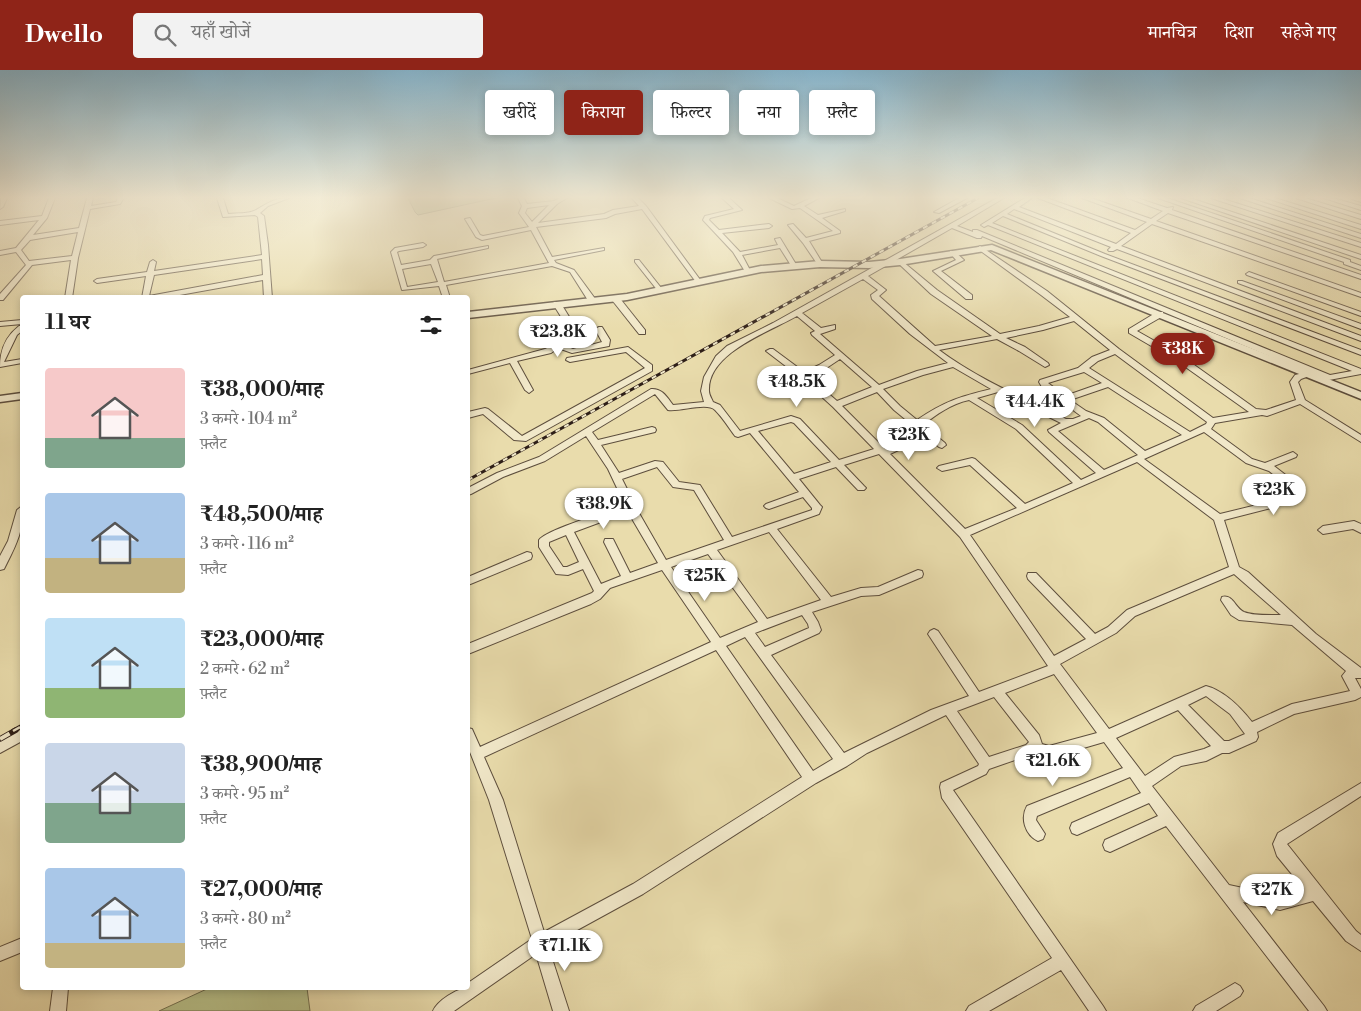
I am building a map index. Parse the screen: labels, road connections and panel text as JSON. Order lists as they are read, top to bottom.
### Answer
{
  "page": {
    "header": "Dwello",
    "search": "यहाँ खोजें",
    "nav": ["मानचित्र", "दिशा", "सहेजे गए"],
    "chip": [
      "खरीदें",
      "किराया",
      "फ़िल्टर",
      "नया",
      "फ़्लैट"
    ],
    "heading": "11 घर",
    "price": [
      "₹23.8K",
      "₹38K",
      "₹48.5K",
      "₹44.4K",
      "₹23K",
      "₹23K",
      "₹38.9K",
      "₹25K",
      "₹21.6K",
      "₹27K",
      "₹71.1K"
    ],
    "list": [
      {
        "name": "₹38,000/माह",
        "note": "3 कमरे · 104 m² · फ़्लैट"
      },
      {
        "name": "₹48,500/माह",
        "note": "3 कमरे · 116 m² · फ़्लैट"
      },
      {
        "name": "₹23,000/माह",
        "note": "2 कमरे · 62 m² · फ़्लैट"
      },
      {
        "name": "₹38,900/माह",
        "note": "3 कमरे · 95 m² · फ़्लैट"
      },
      {
        "name": "₹27,000/माह",
        "note": "3 कमरे · 80 m² · फ़्लैट"
      }
    ]
  }
}
